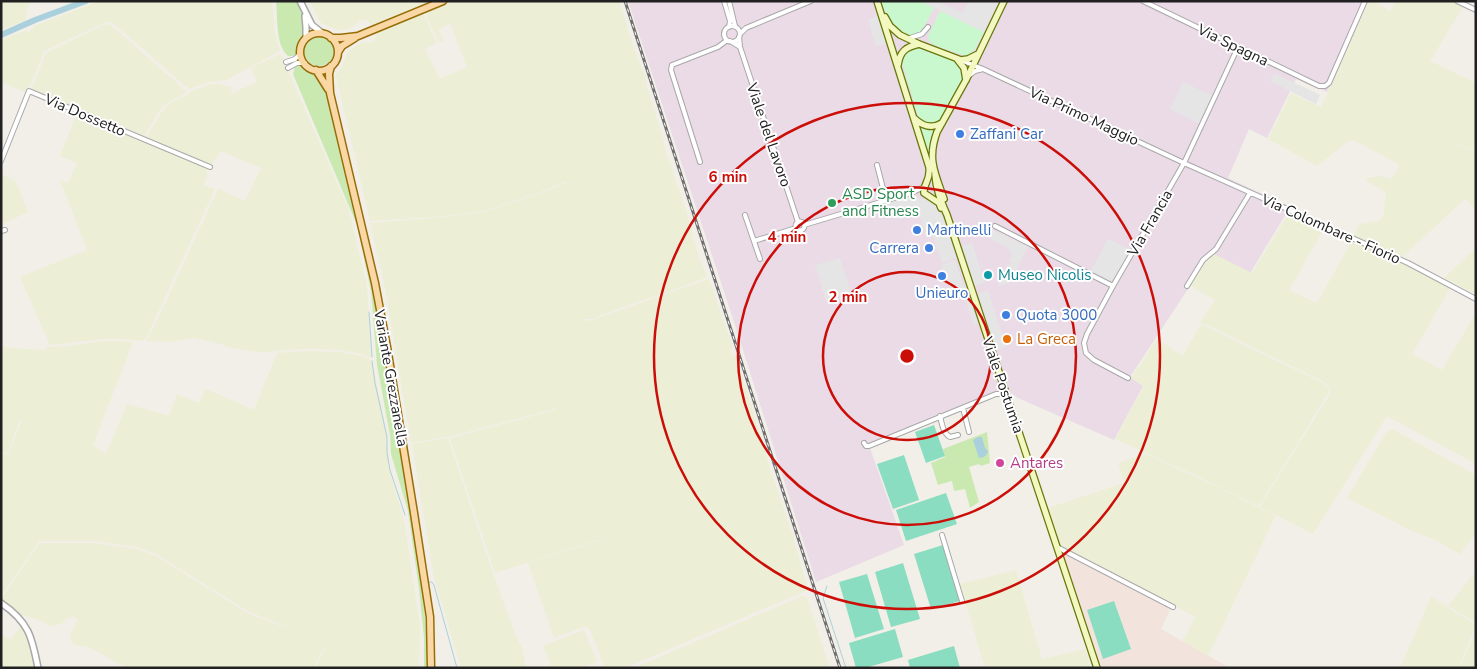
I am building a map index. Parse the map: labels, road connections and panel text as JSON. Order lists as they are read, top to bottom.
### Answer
{
  "streets": {
    "main road": ["Via Primo Maggio", "Variante Grezzanella", "Viale Postumia"],
    "street": [
      "Via Spagna",
      "Via Dossetto",
      "Viale del Lavoro",
      "Via Francia",
      "Via Colombare - Fiorio"
    ]
  },
  "crossings": [
    ["Via Spagna", "Via Francia"],
    ["Via Primo Maggio", "Via Francia"],
    ["Via Primo Maggio", "Via Colombare - Fiorio"],
    ["Via Francia", "Via Colombare - Fiorio"]
  ],
  "places": [
    "Zaffani Car",
    "ASD Sport and Fitness",
    "Martinelli",
    "Carrera",
    "Museo Nicolis",
    "Unieuro",
    "Quota 3000",
    "La Greca",
    "Antares"
  ],
  "rings": ["6 min", "4 min", "2 min"]
}
